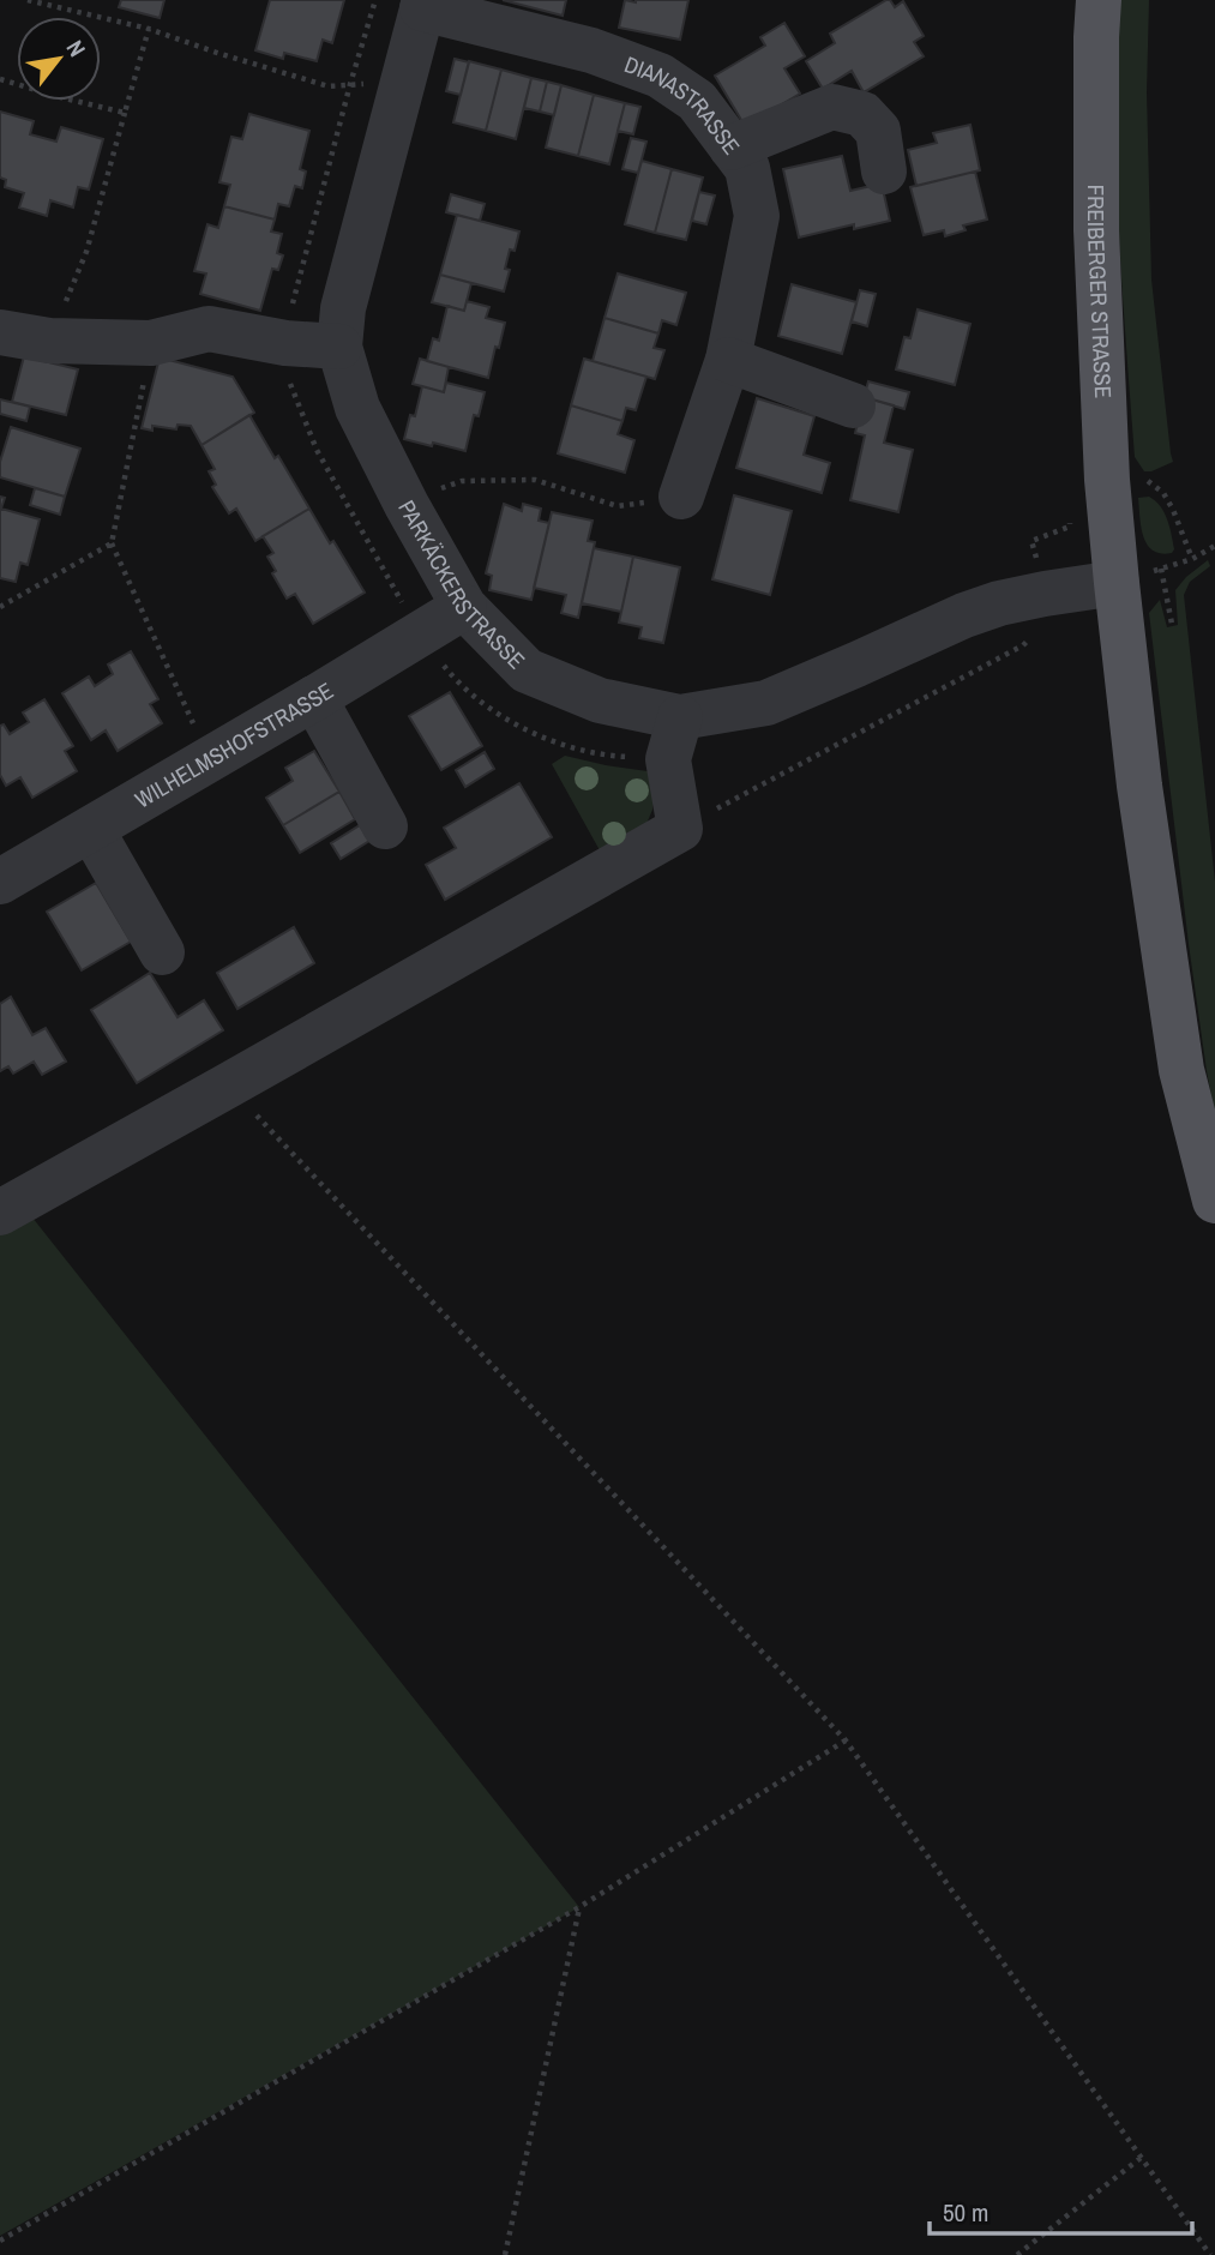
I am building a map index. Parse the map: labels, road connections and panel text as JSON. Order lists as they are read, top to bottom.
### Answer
{
  "streets": {
    "main road": ["FREIBERGER STRASSE"],
    "street": ["DIANASTRASSE", "PARKÄCKERSTRASSE", "WILHELMSHOFSTRASSE"]
  },
  "crossings": [
    ["DIANASTRASSE", "PARKÄCKERSTRASSE"],
    ["FREIBERGER STRASSE", "PARKÄCKERSTRASSE"],
    ["PARKÄCKERSTRASSE", "WILHELMSHOFSTRASSE"]
  ],
  "scale_bar": "50 m",
  "north": "top right"
}
